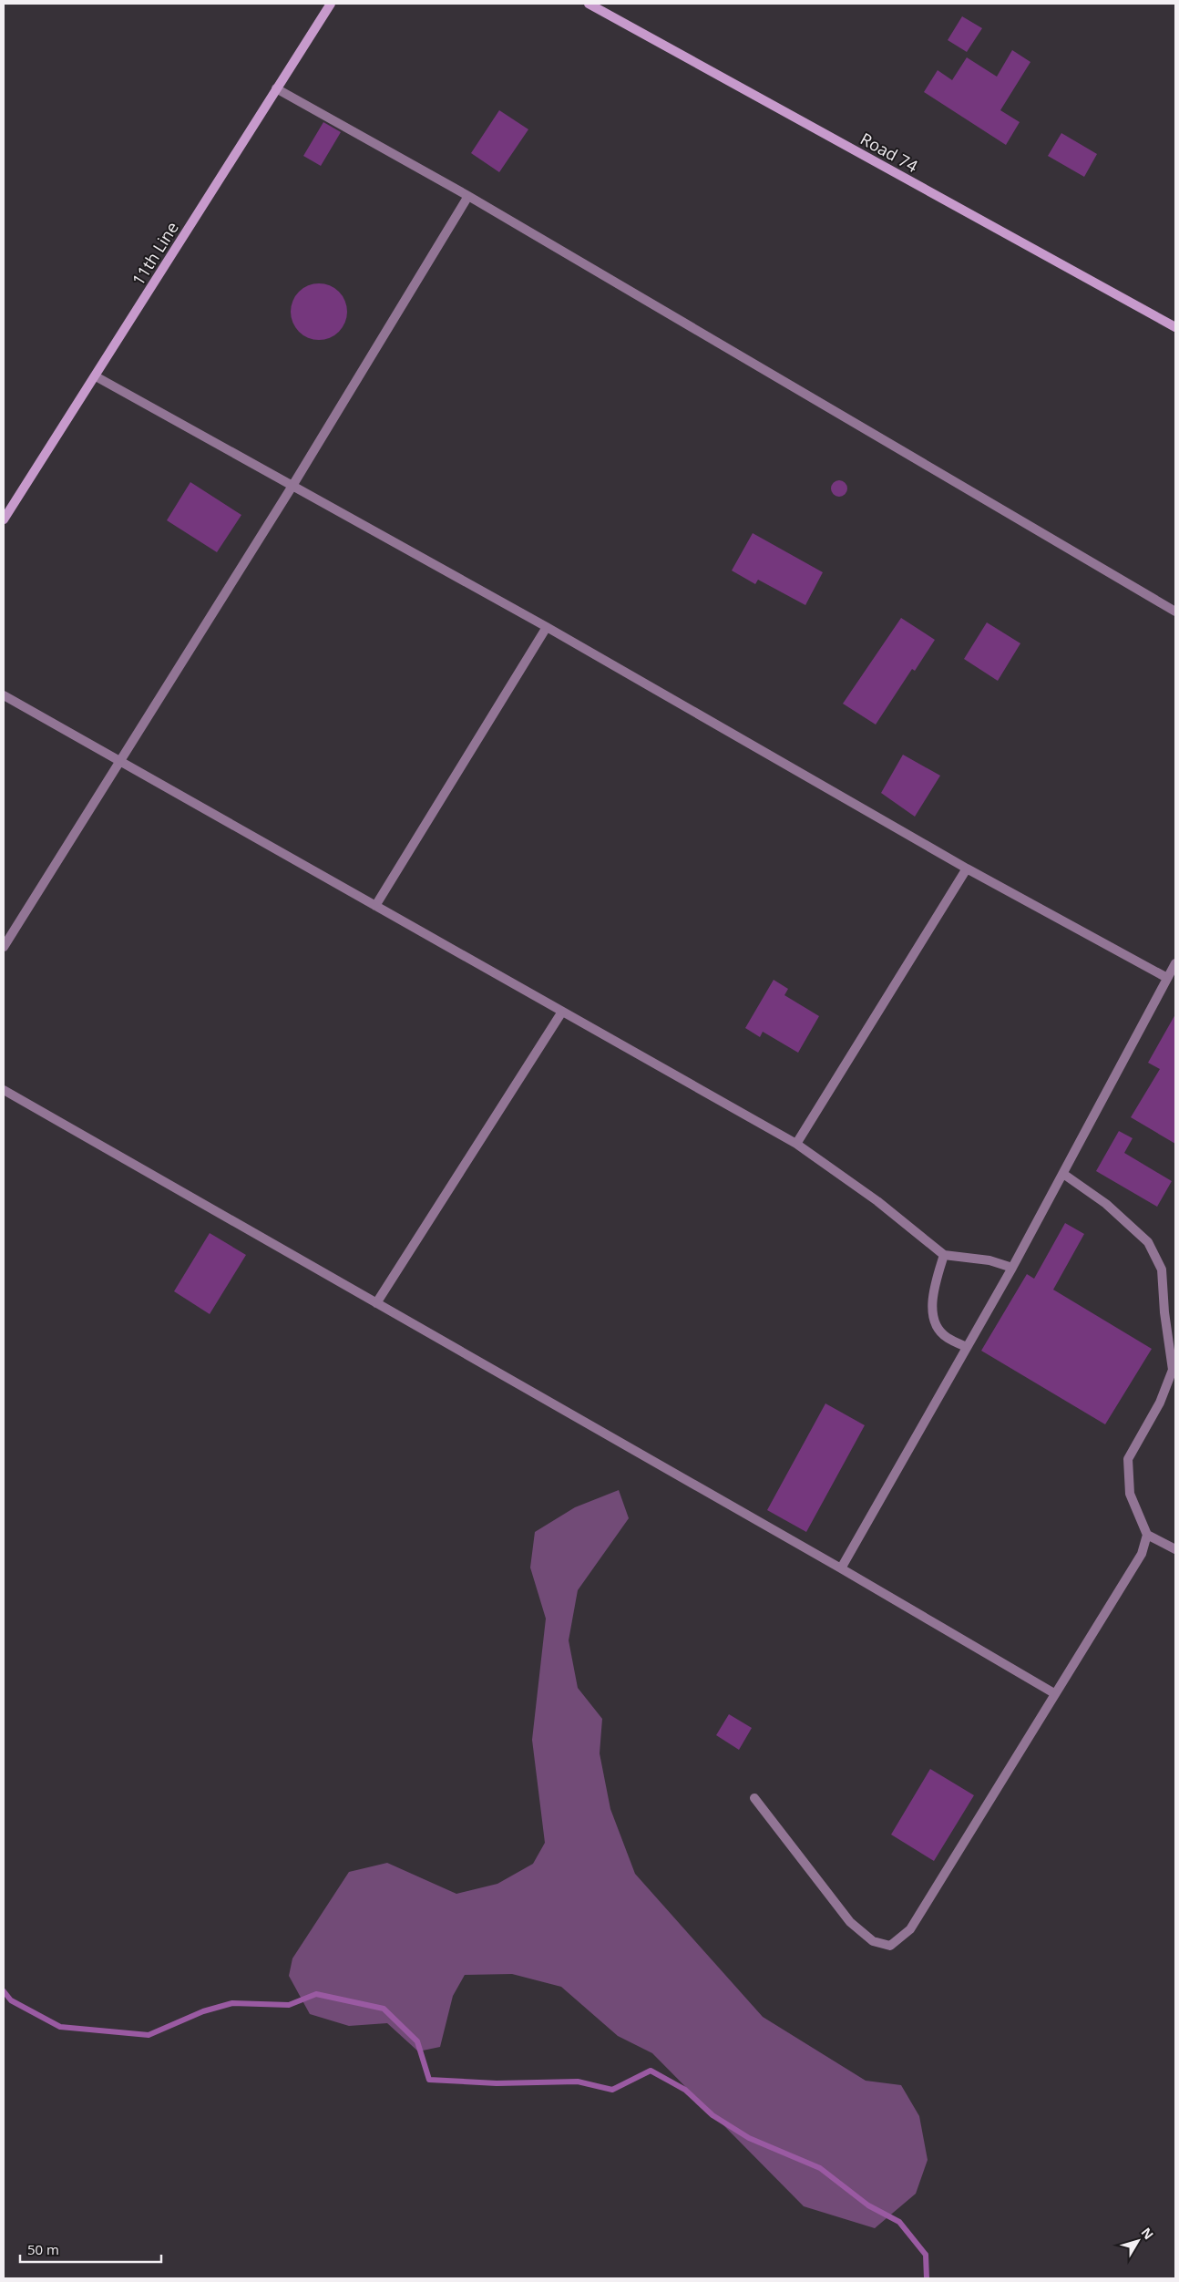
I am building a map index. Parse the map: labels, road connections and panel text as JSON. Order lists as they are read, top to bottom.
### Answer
{
  "streets": {
    "main road": ["Road 74", "11th Line"]
  },
  "scale_bar": "50 m",
  "north": "top right"
}
